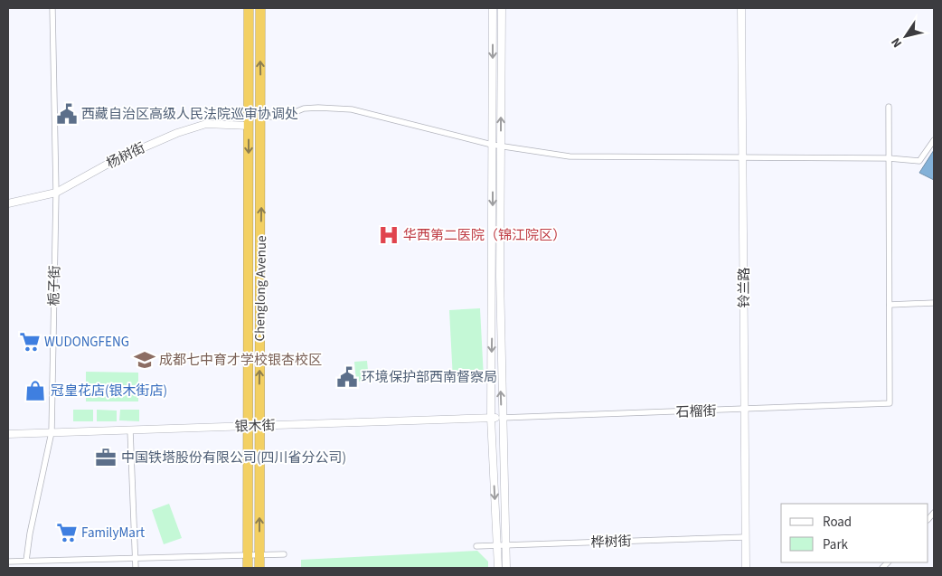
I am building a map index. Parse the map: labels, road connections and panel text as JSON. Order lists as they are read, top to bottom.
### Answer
{
  "streets": {
    "highway": ["Chenglong Avenue"],
    "street": [
      "杨树街",
      "栀子街",
      "铃兰路",
      "石榴街",
      "银木街",
      "桦树街"
    ]
  },
  "crossings": [
    ["杨树街", "栀子街"],
    ["杨树街", "Chenglong Avenue"],
    ["栀子街", "银木街"],
    ["铃兰路", "石榴街"],
    ["铃兰路", "桦树街"],
    ["Chenglong Avenue", "银木街"],
    ["石榴街", "银木街"]
  ],
  "places": {
    "public building": ["西藏自治区高级人民法院巡审协调处", "环境保护部西南督察局"],
    "hospital": ["华西第二医院（锦江院区）"],
    "supermarket": ["WUDONGFENG", "FamilyMart"],
    "school or university": ["成都七中育才学校银杏校区"],
    "shop": ["冠皇花店(银木街店)"],
    "office": ["中国铁塔股份有限公司(四川省分公司)"]
  },
  "legend": ["Road", "Park"],
  "north": "bottom left"
}
